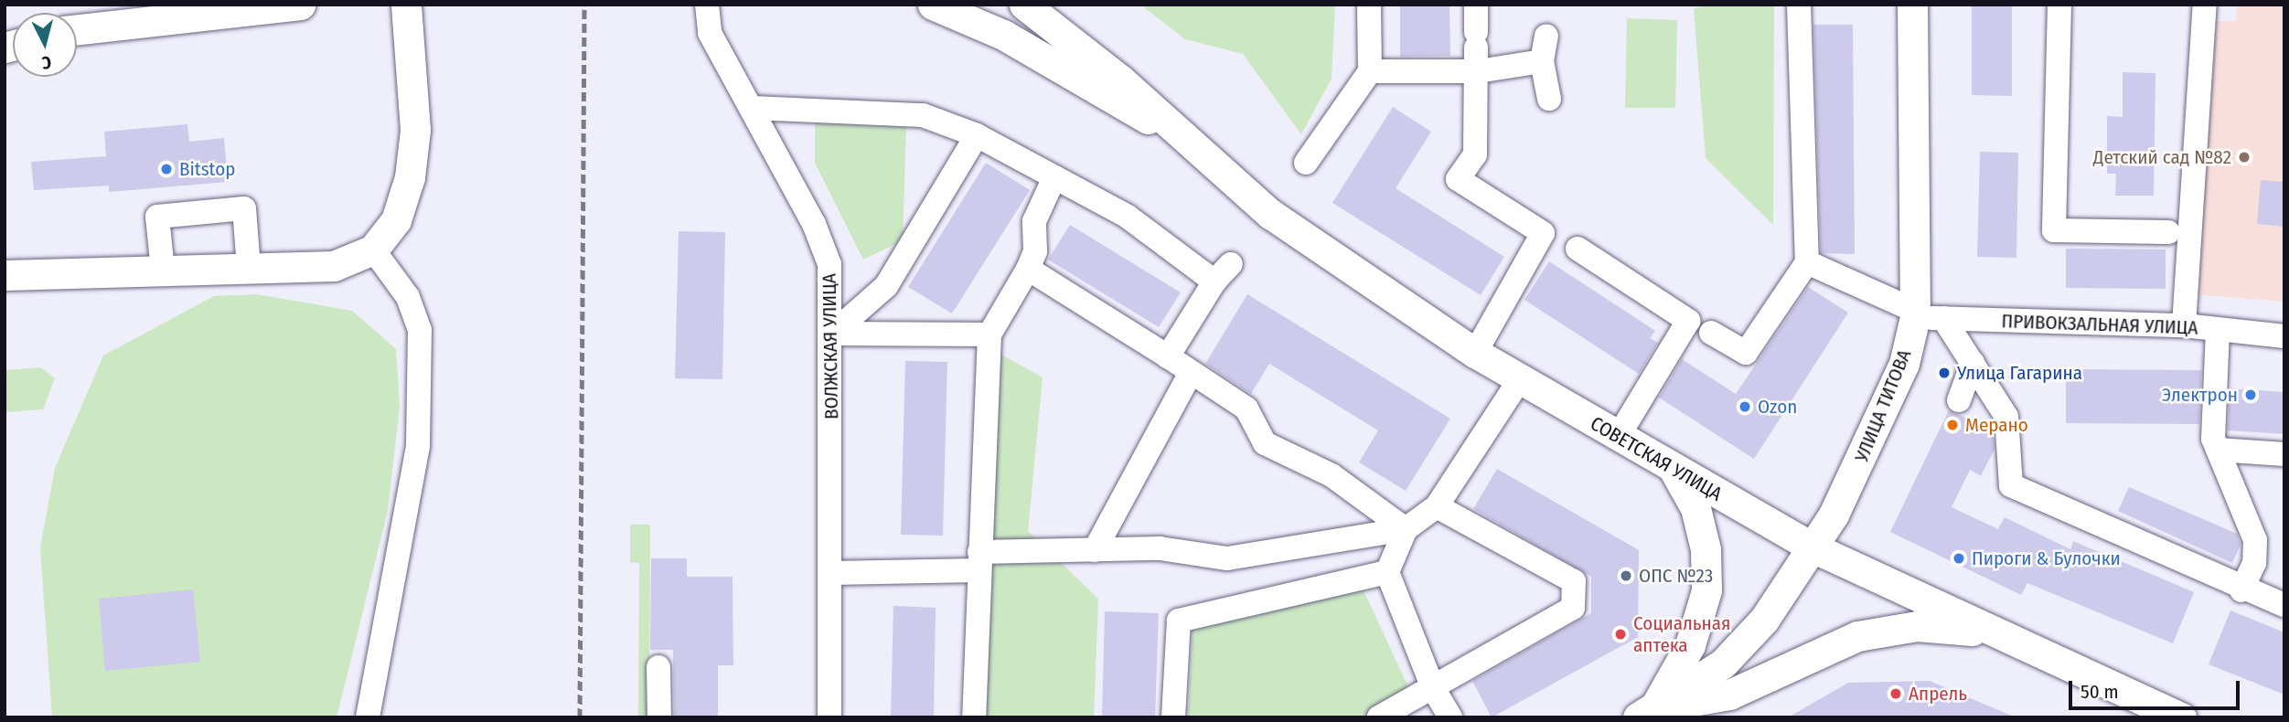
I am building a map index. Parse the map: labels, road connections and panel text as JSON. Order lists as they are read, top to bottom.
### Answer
{
  "streets": {
    "main road": ["УЛИЦА ТИТОВА", "СОВЕТСКАЯ УЛИЦА"],
    "street": ["ПРИВОКЗАЛЬНАЯ УЛИЦА", "ВОЛЖСКАЯ УЛИЦА"]
  },
  "crossings": [
    ["ПРИВОКЗАЛЬНАЯ УЛИЦА", "УЛИЦА ТИТОВА"],
    ["УЛИЦА ТИТОВА", "СОВЕТСКАЯ УЛИЦА"]
  ],
  "places": [
    "Детский сад №82",
    "Bitstop",
    "Улица Гагарина",
    "Электрон",
    "Ozon",
    "Мерано",
    "Пироги & Булочки",
    "ОПС №23",
    "Социальная аптека",
    "Апрель"
  ],
  "scale_bar": "50 m",
  "north": "bottom"
}
